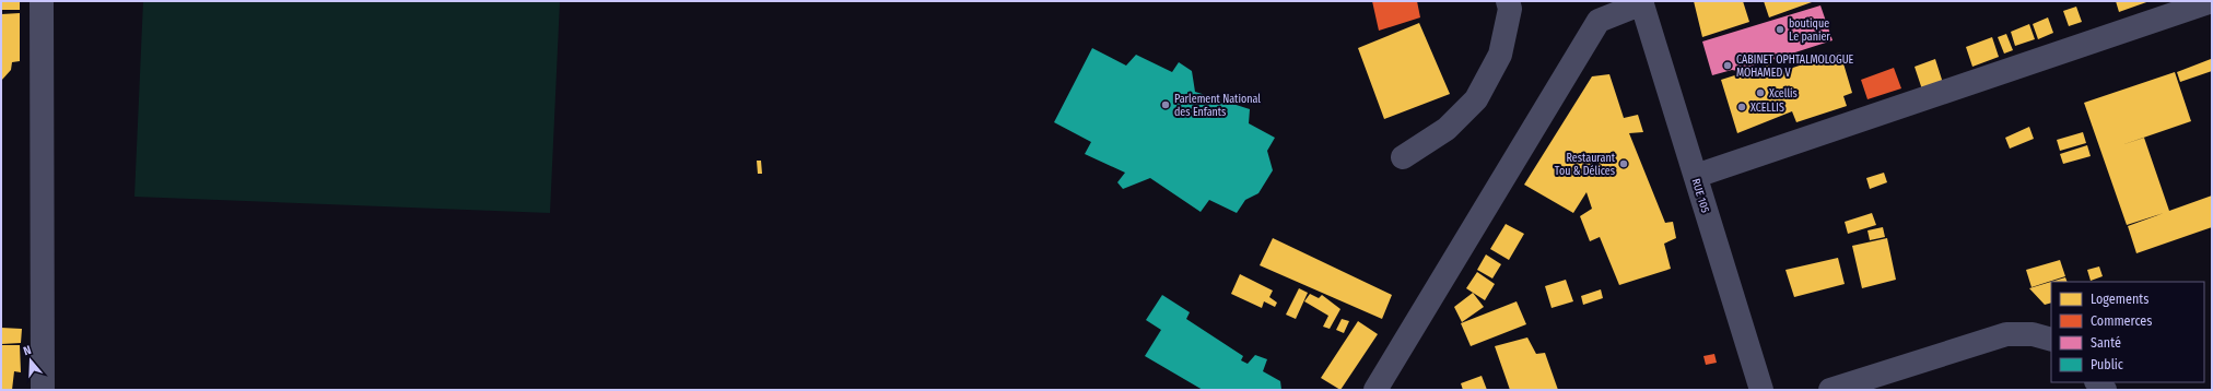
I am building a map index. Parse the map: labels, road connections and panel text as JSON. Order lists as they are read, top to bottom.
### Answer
{
  "streets": {
    "street": ["RUE 105"]
  },
  "places": [
    "boutique Le panier",
    "CABINET OPHTALMOLOGUE MOHAMED V",
    "Xcellis",
    "Parlement National des Enfants",
    "XCELLIS",
    "Restaurant Tou & Délices"
  ],
  "legend": [
    "Logements",
    "Commerces",
    "Santé",
    "Public"
  ],
  "north": "top"
}
